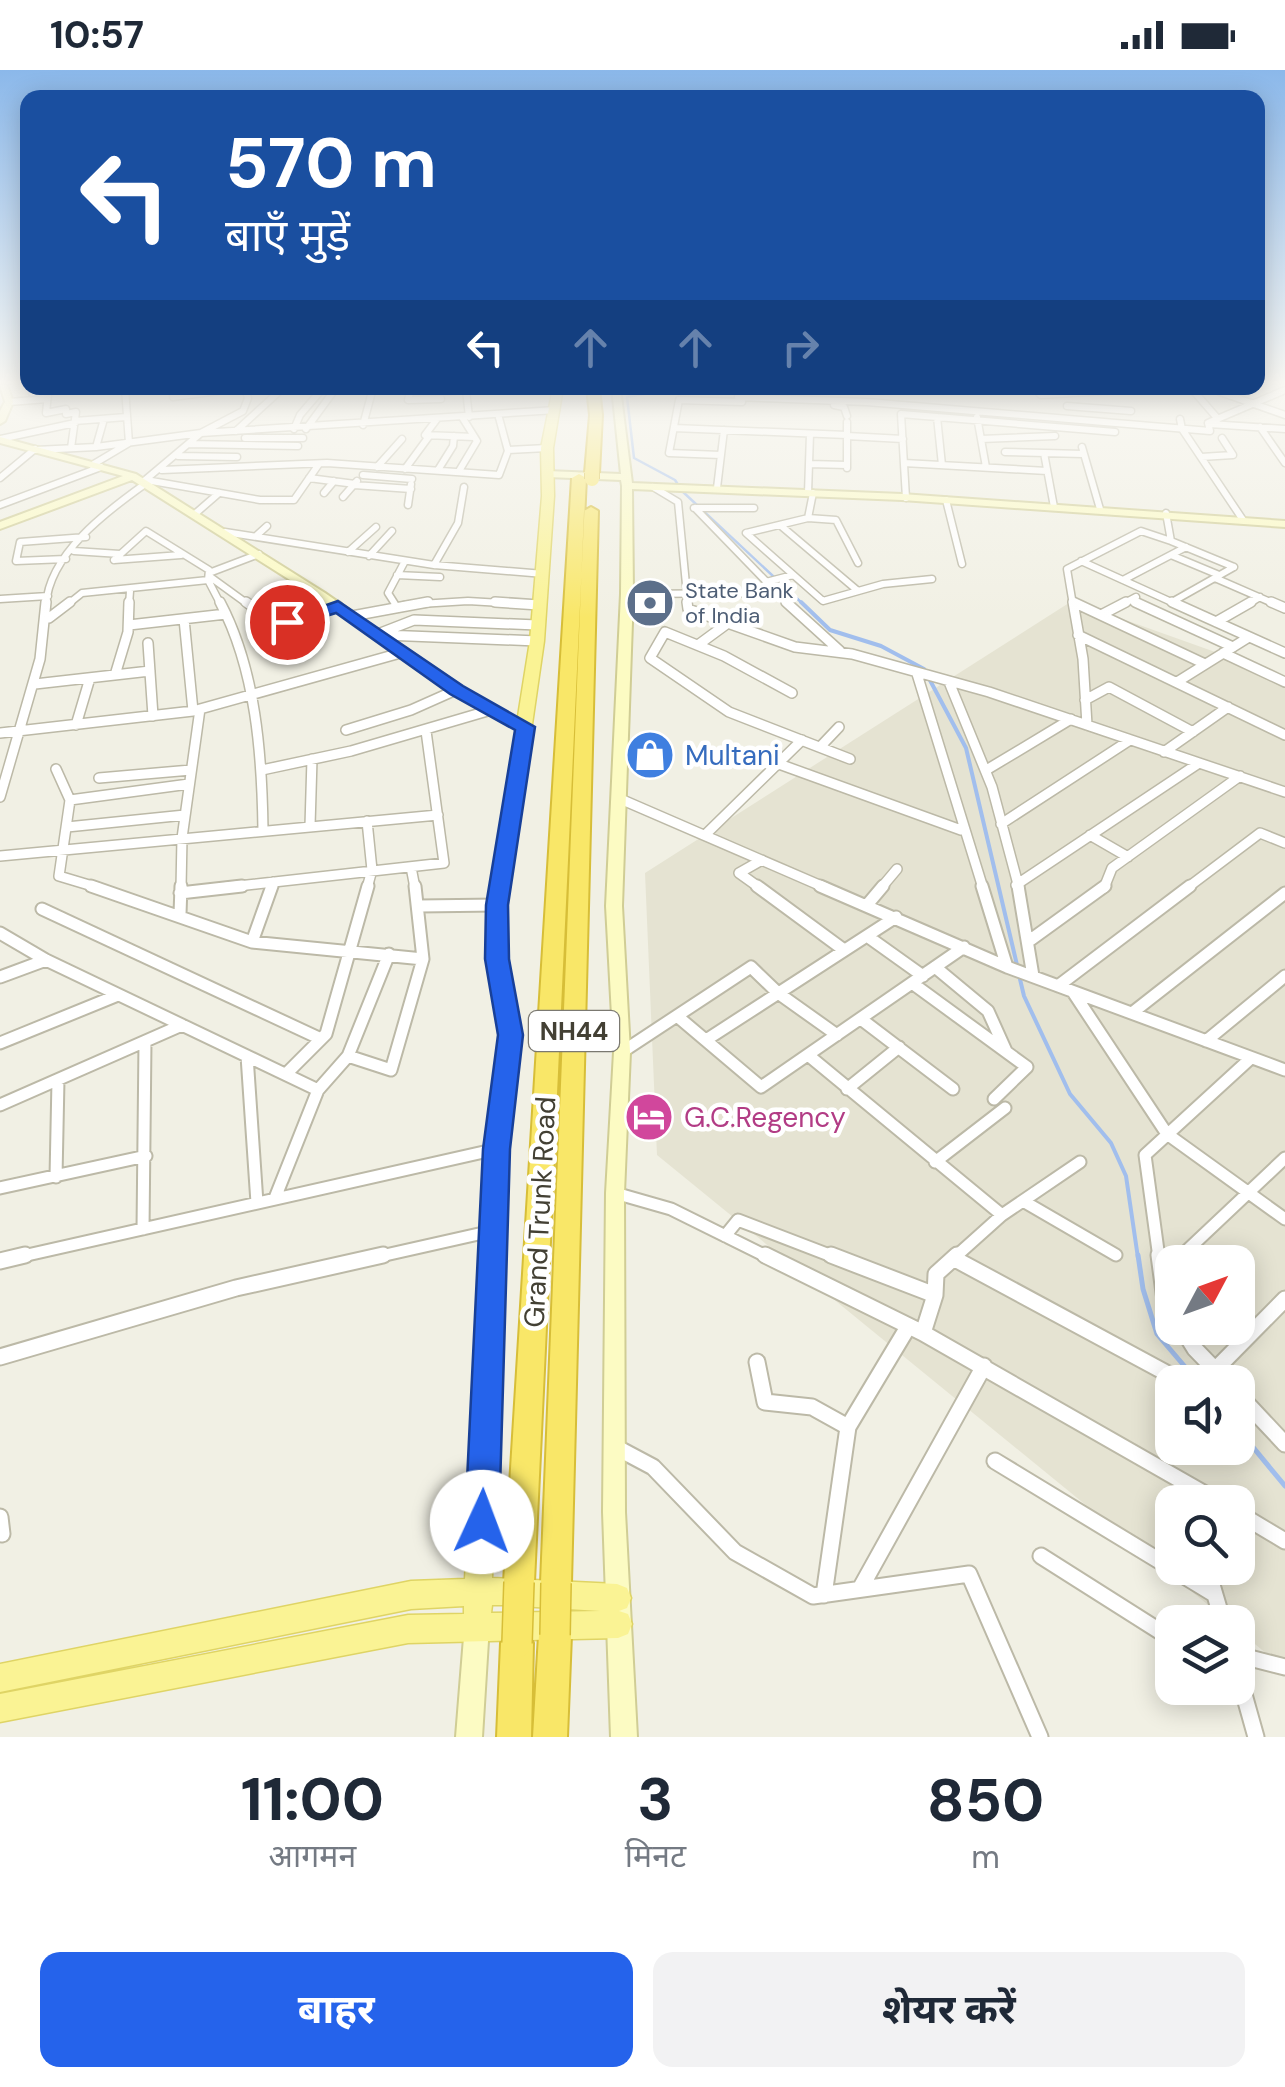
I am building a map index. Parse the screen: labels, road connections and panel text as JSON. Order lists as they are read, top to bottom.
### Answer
{
  "streets": {
    "highway": ["NH44", "Grand Trunk Road"]
  },
  "places": {
    "bank": ["State Bank of India"],
    "shop": ["Multani"],
    "hotel": ["G.C.Regency"]
  },
  "north": "top right",
  "page": {
    "status": "10:57",
    "turn": ["570 m", "बाएँ मुड़ें"],
    "eta": [
      "11:00",
      "आगमन",
      "3",
      "मिनट",
      "850",
      "m"
    ],
    "buttons": ["बाहर", "शेयर करें"]
  }
}
